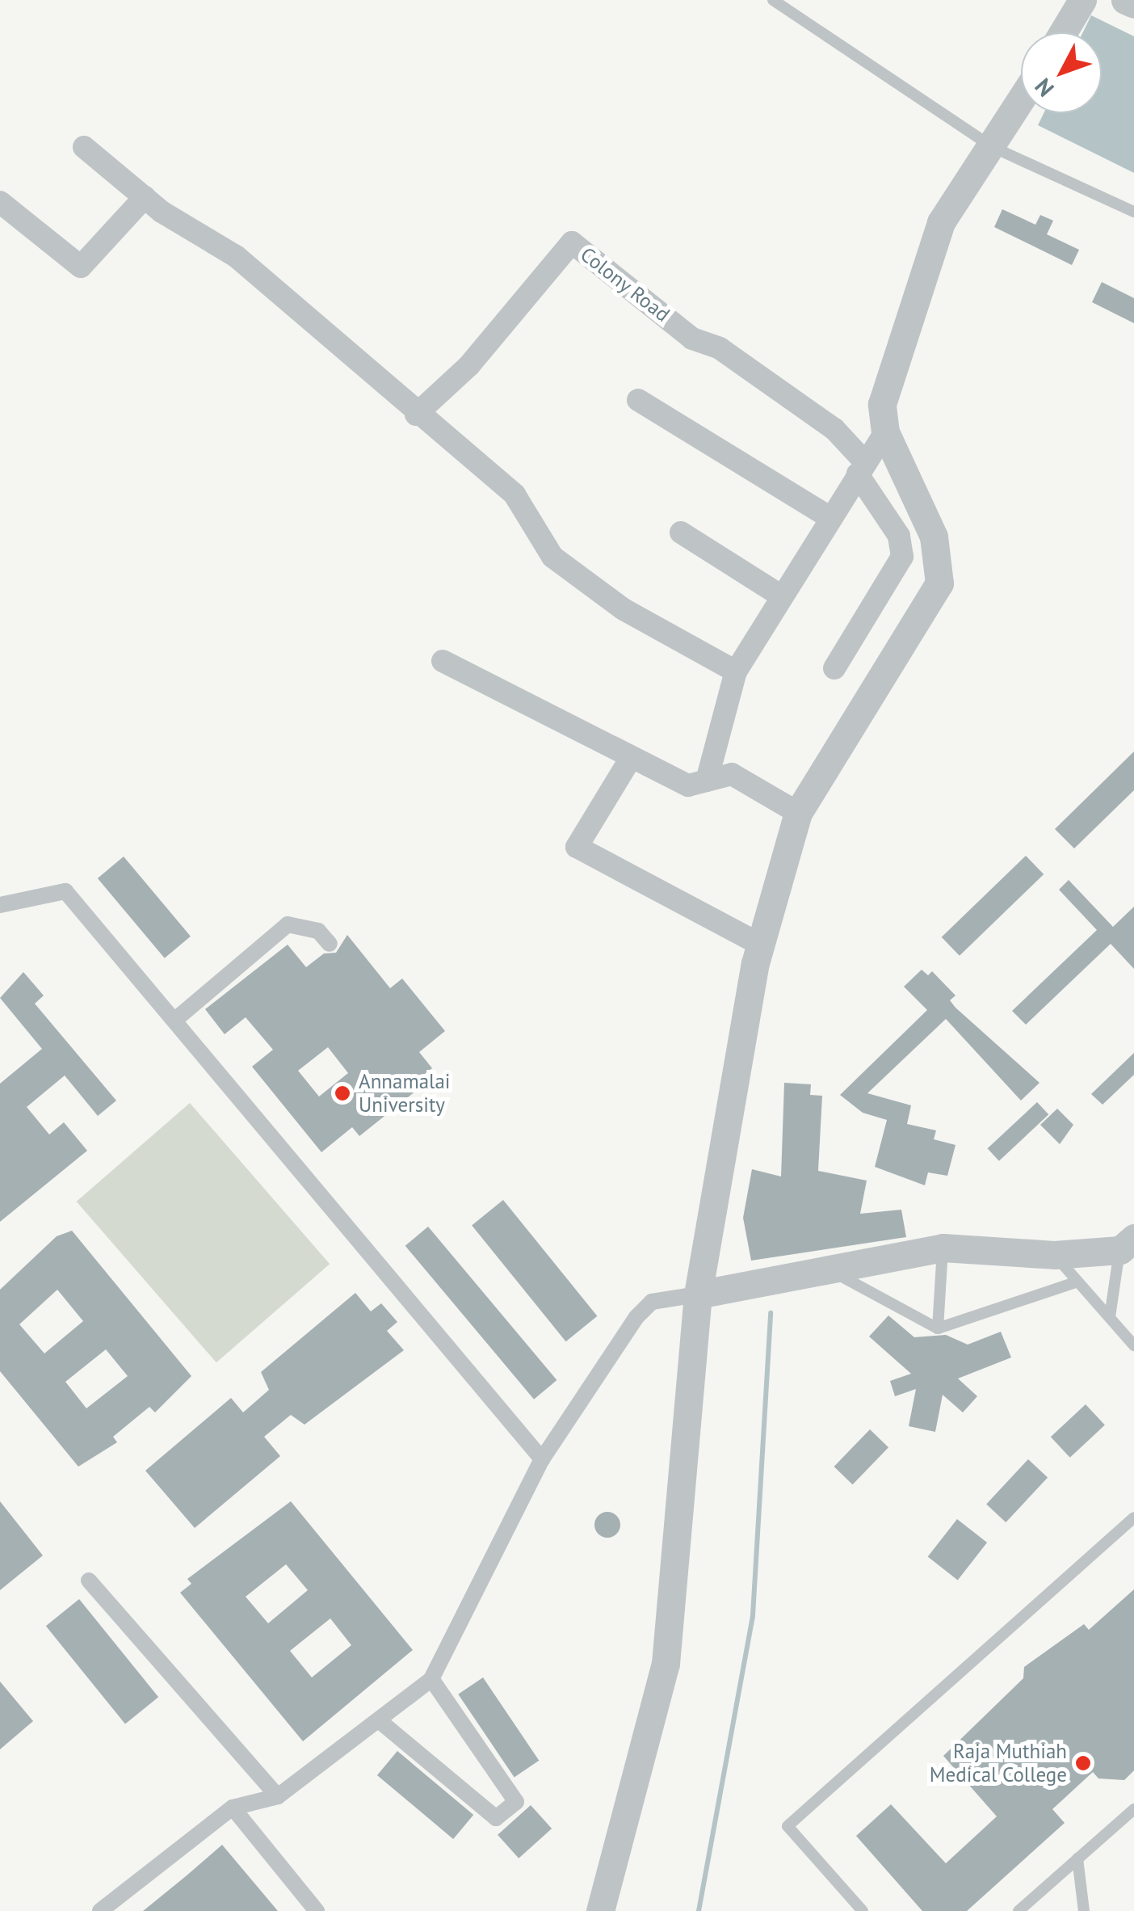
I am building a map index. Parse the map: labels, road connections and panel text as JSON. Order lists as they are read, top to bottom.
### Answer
{
  "streets": {
    "street": ["Colony Road"]
  },
  "places": ["Annamalai University", "Raja Muthiah Medical College"],
  "north": "bottom left"
}
